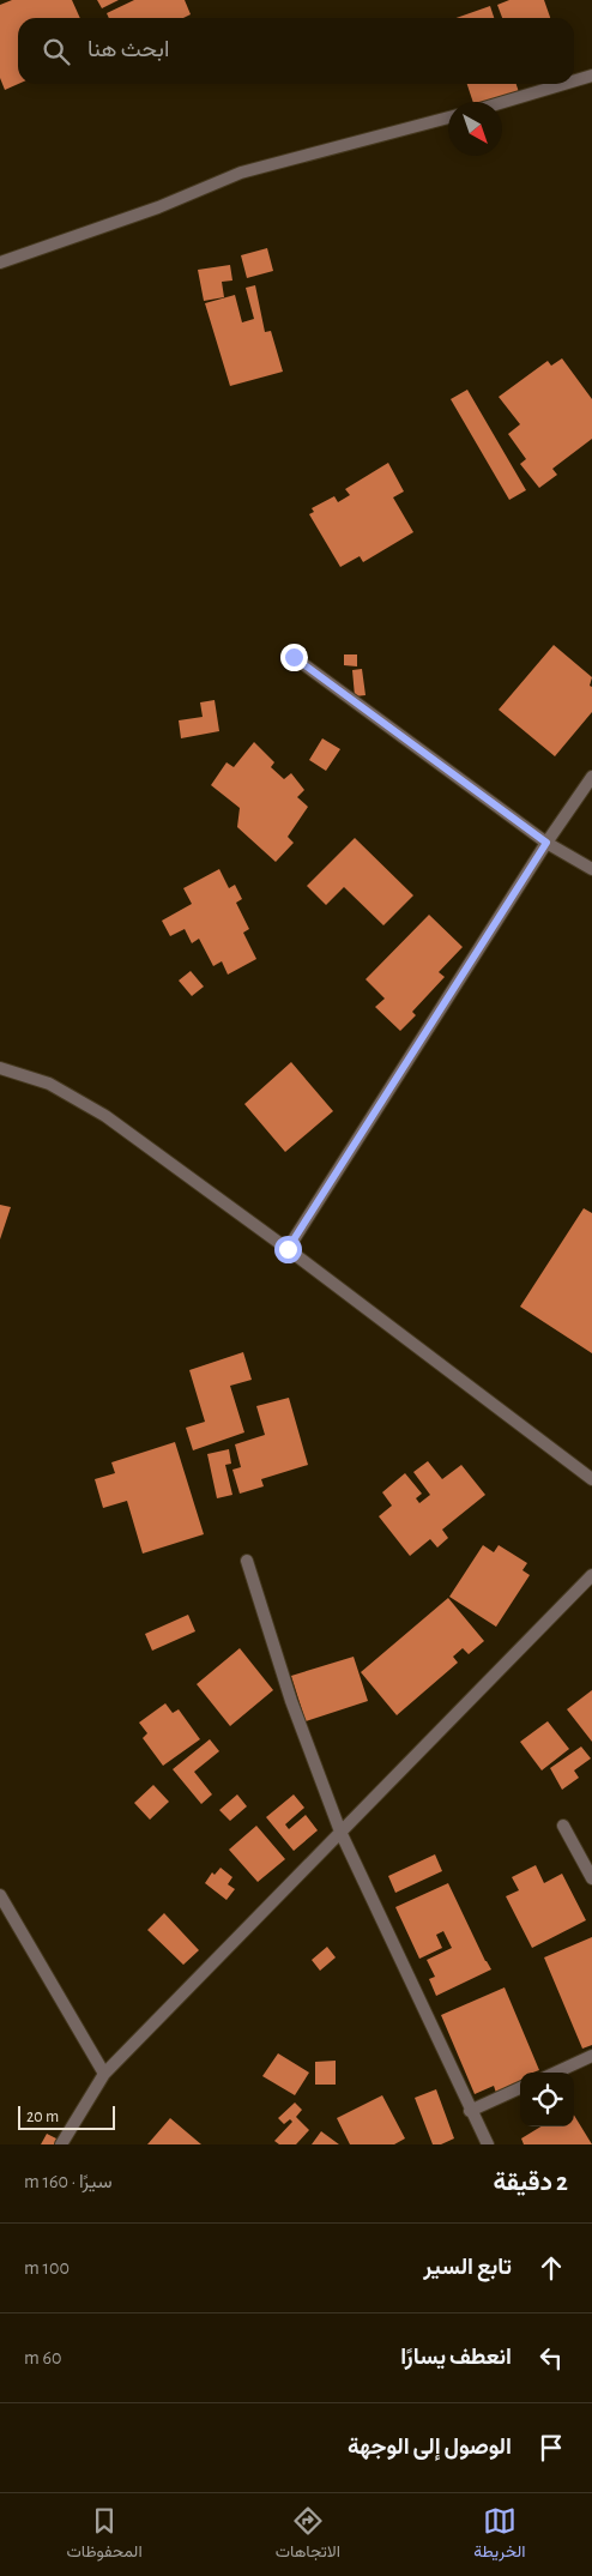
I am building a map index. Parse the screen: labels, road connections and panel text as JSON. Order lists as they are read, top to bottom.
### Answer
{
  "scale_bar": "20 m",
  "north": "bottom right",
  "page": {
    "search": "ابحث هنا",
    "scale": "20 m",
    "heading": ["2 دقيقة", "سيرًا · 160 m"],
    "list": [
      ["تابع السير", "100 m"],
      ["انعطف يسارًا", "60 m"],
      "الوصول إلى الوجهة"
    ],
    "nav": ["الخريطة", "الاتجاهات", "المحفوظات"]
  }
}
